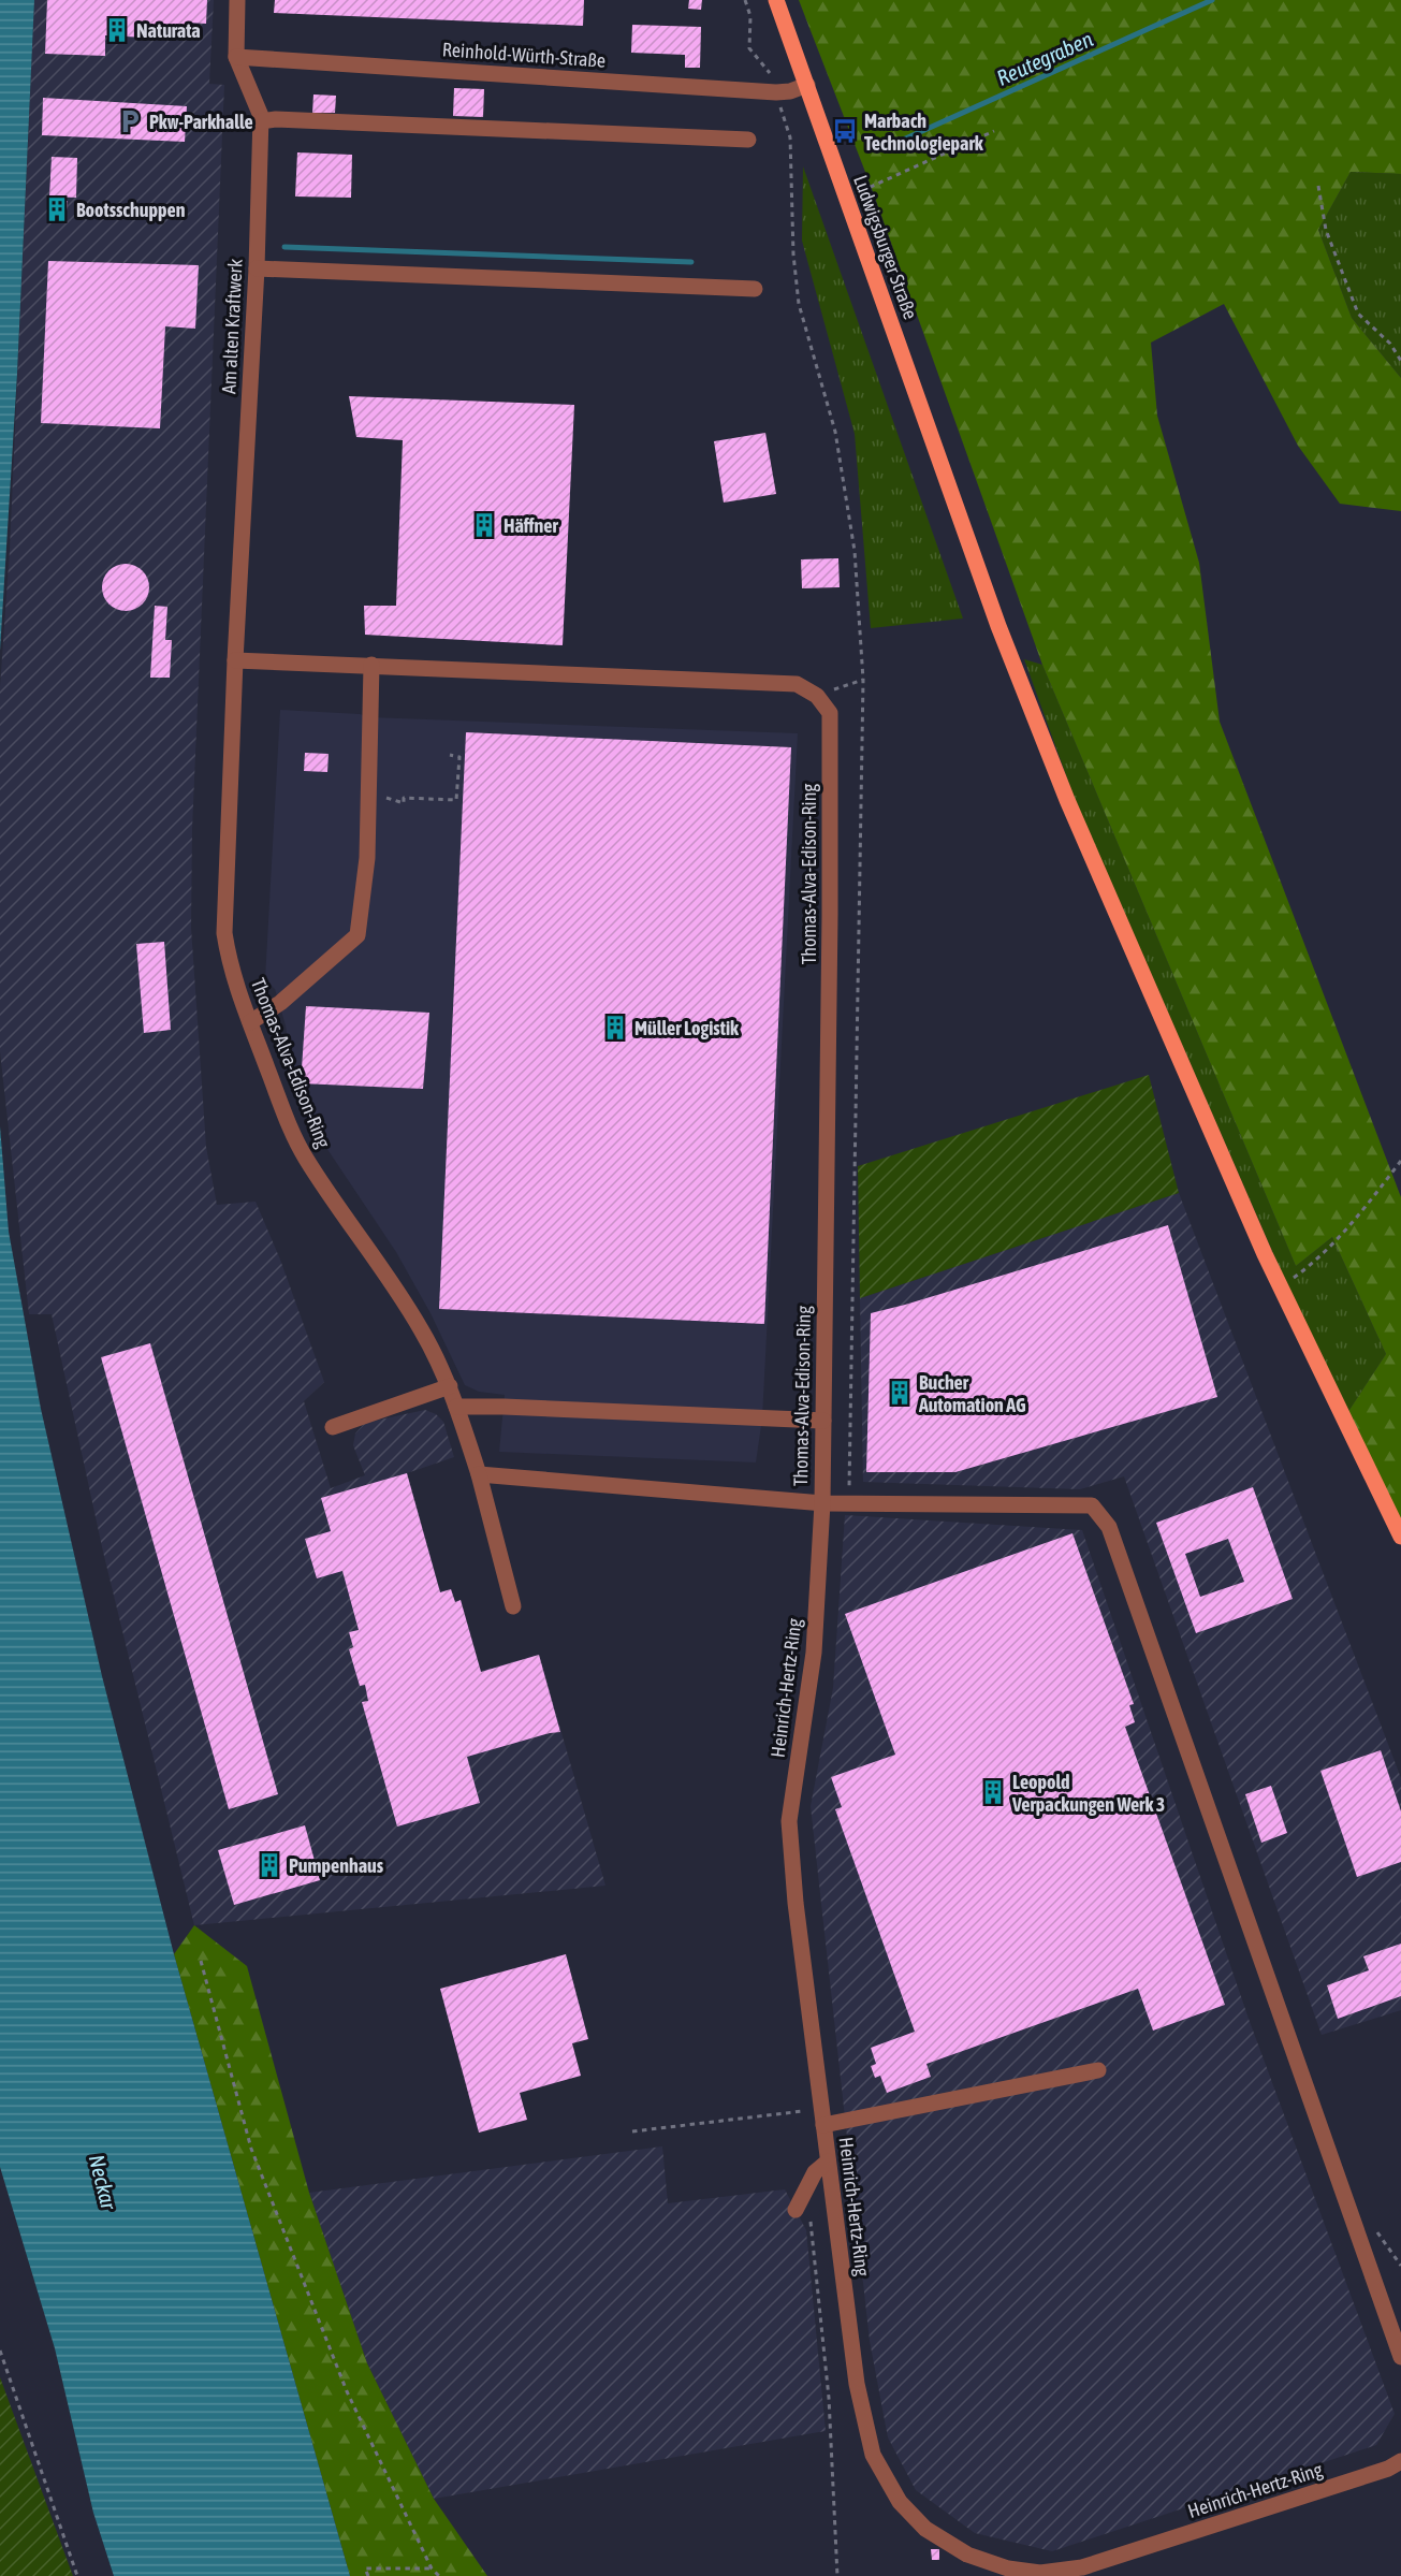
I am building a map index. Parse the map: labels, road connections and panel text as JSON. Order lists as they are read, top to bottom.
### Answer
{
  "streets": {
    "main road": ["Ludwigsburger Straße"],
    "street": [
      "Reinhold-Würth-Straße",
      "Am alten Kraftwerk",
      "Thomas-Alva-Edison-Ring",
      "Heinrich-Hertz-Ring"
    ]
  },
  "crossings": [
    ["Reinhold-Würth-Straße", "Ludwigsburger Straße"],
    ["Reinhold-Würth-Straße", "Am alten Kraftwerk"],
    ["Am alten Kraftwerk", "Thomas-Alva-Edison-Ring"],
    ["Thomas-Alva-Edison-Ring", "Heinrich-Hertz-Ring"]
  ],
  "water": ["Reutegraben", "Neckar"],
  "places": {
    "building": [
      "Naturata",
      "Bootsschuppen",
      "Häffner",
      "Müller Logistik",
      "Bucher Automation AG",
      "Leopold Verpackungen Werk 3",
      "Pumpenhaus"
    ],
    "parking": ["Pkw-Parkhalle"],
    "bus stop": ["Marbach Technologiepark"]
  }
}
